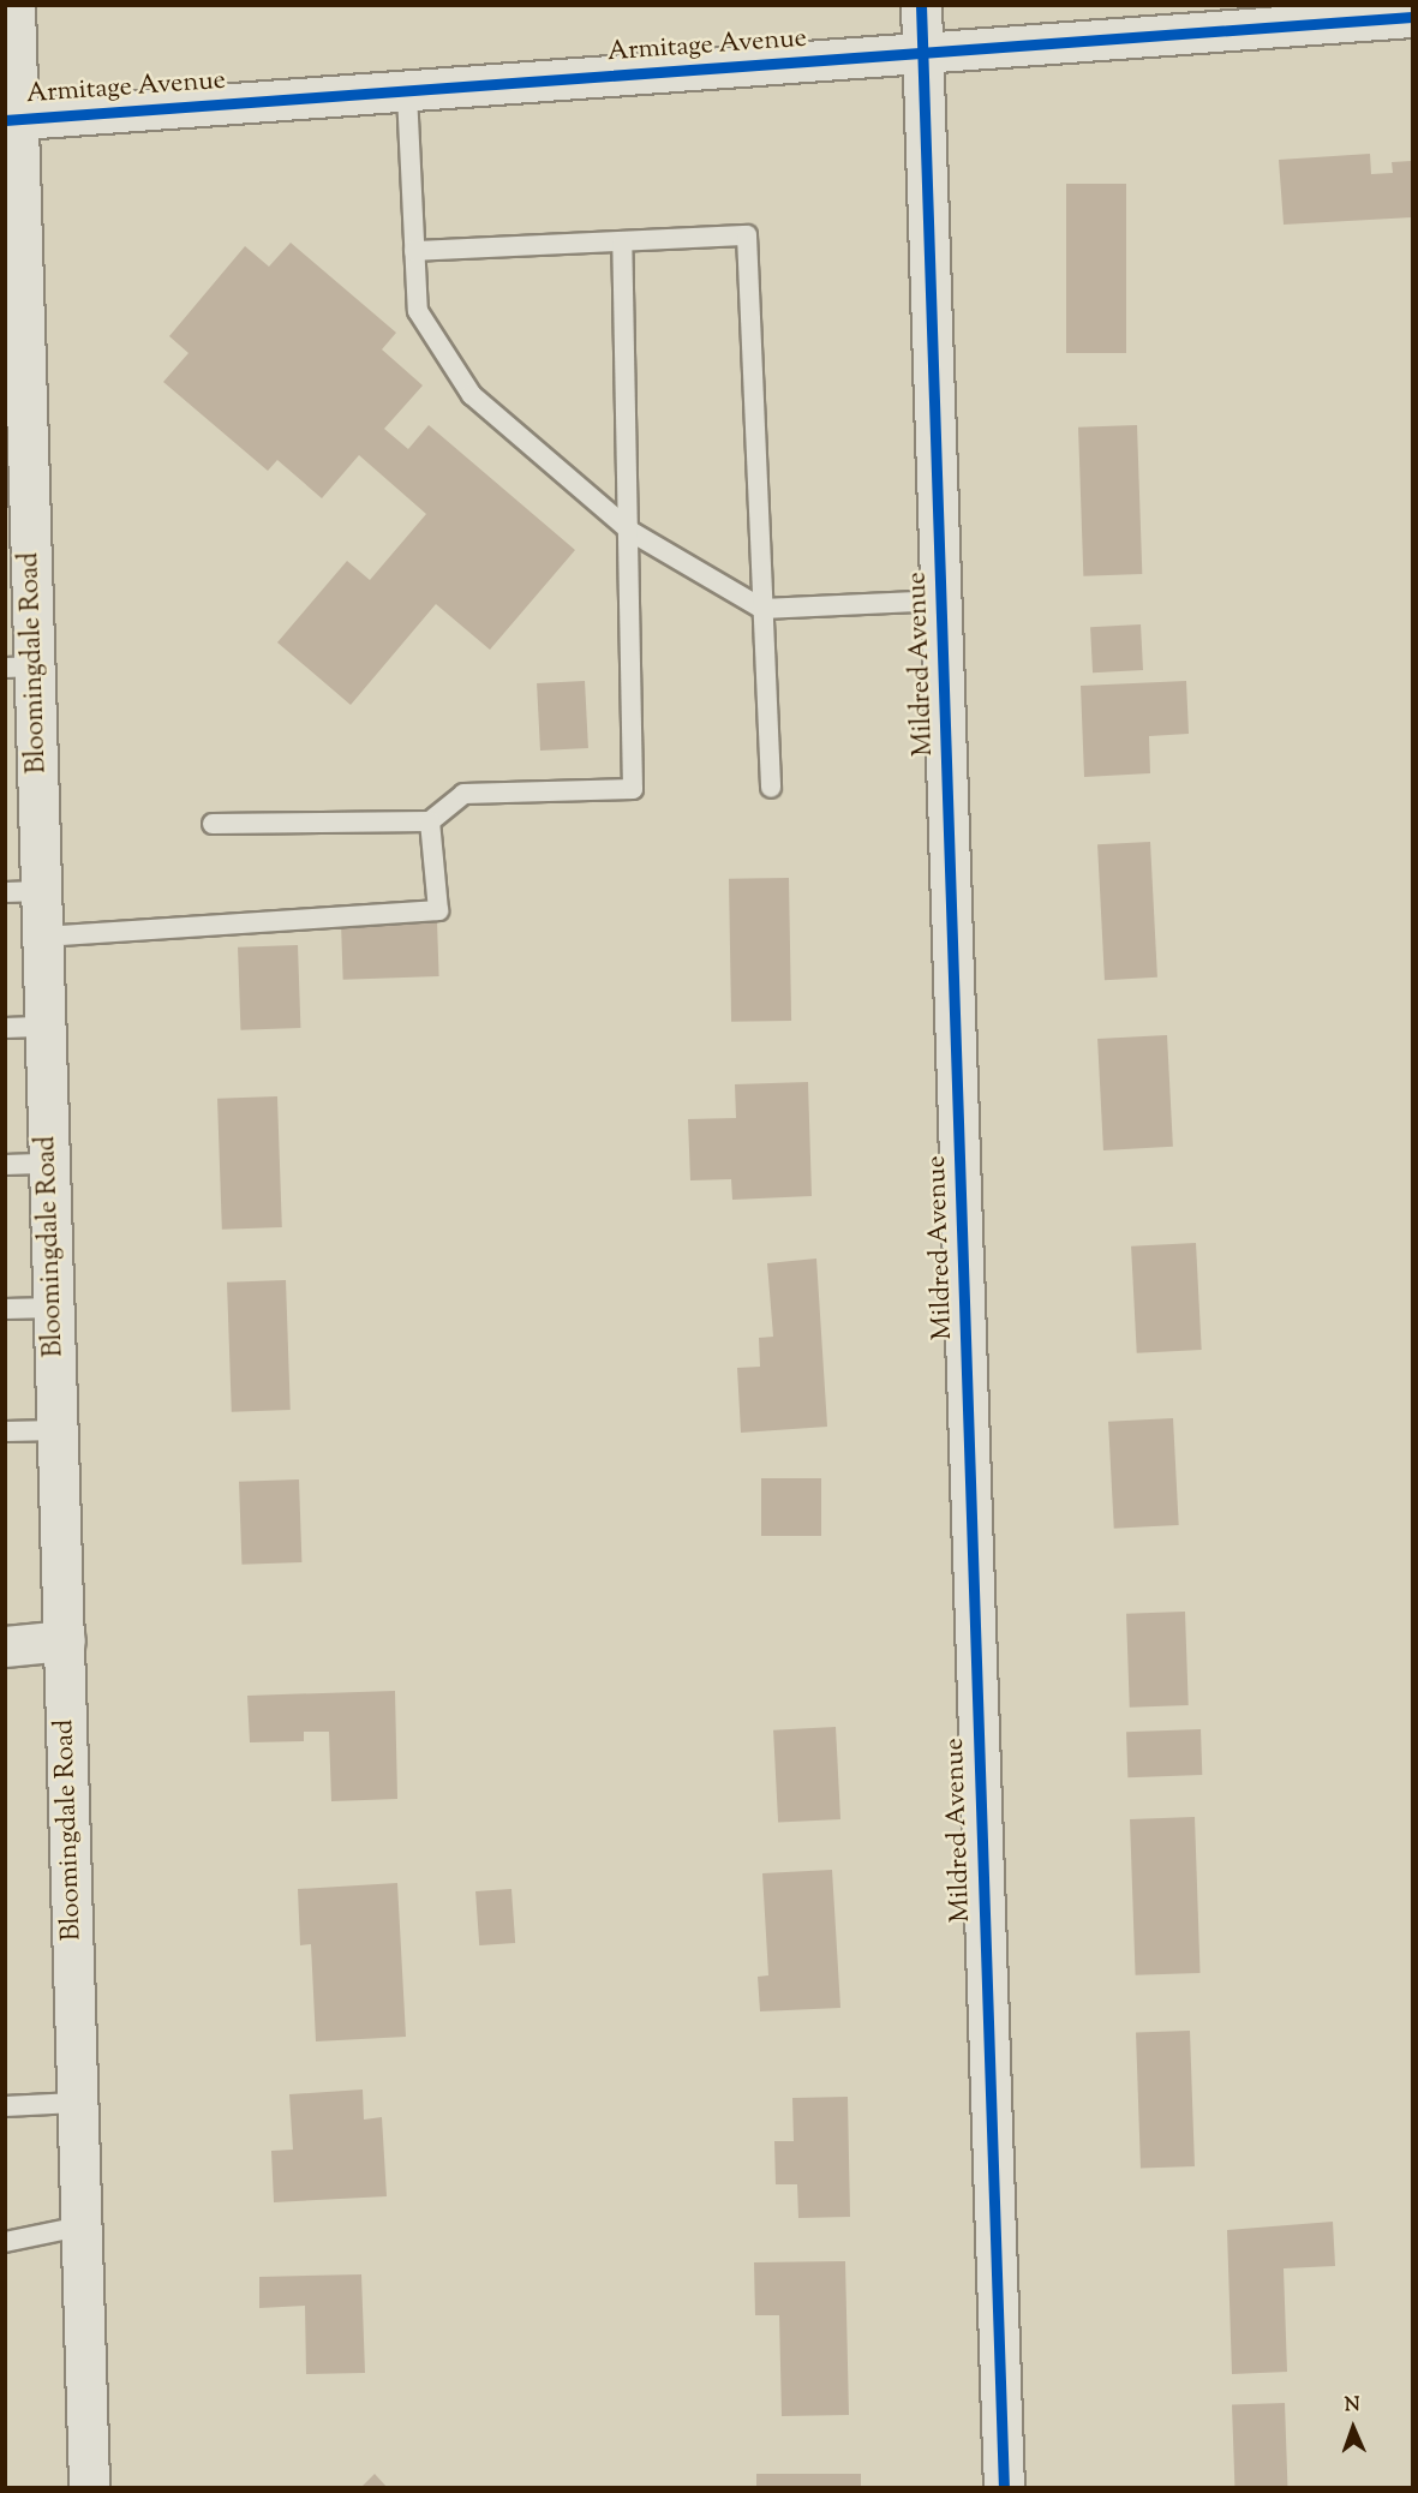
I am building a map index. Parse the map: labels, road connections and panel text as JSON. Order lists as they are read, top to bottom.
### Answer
{
  "streets": {
    "street": ["Armitage Avenue", "Bloomingdale Road", "Mildred Avenue"]
  },
  "crossings": [
    ["Armitage Avenue", "Bloomingdale Road"],
    ["Armitage Avenue", "Mildred Avenue"]
  ],
  "north": "top"
}
